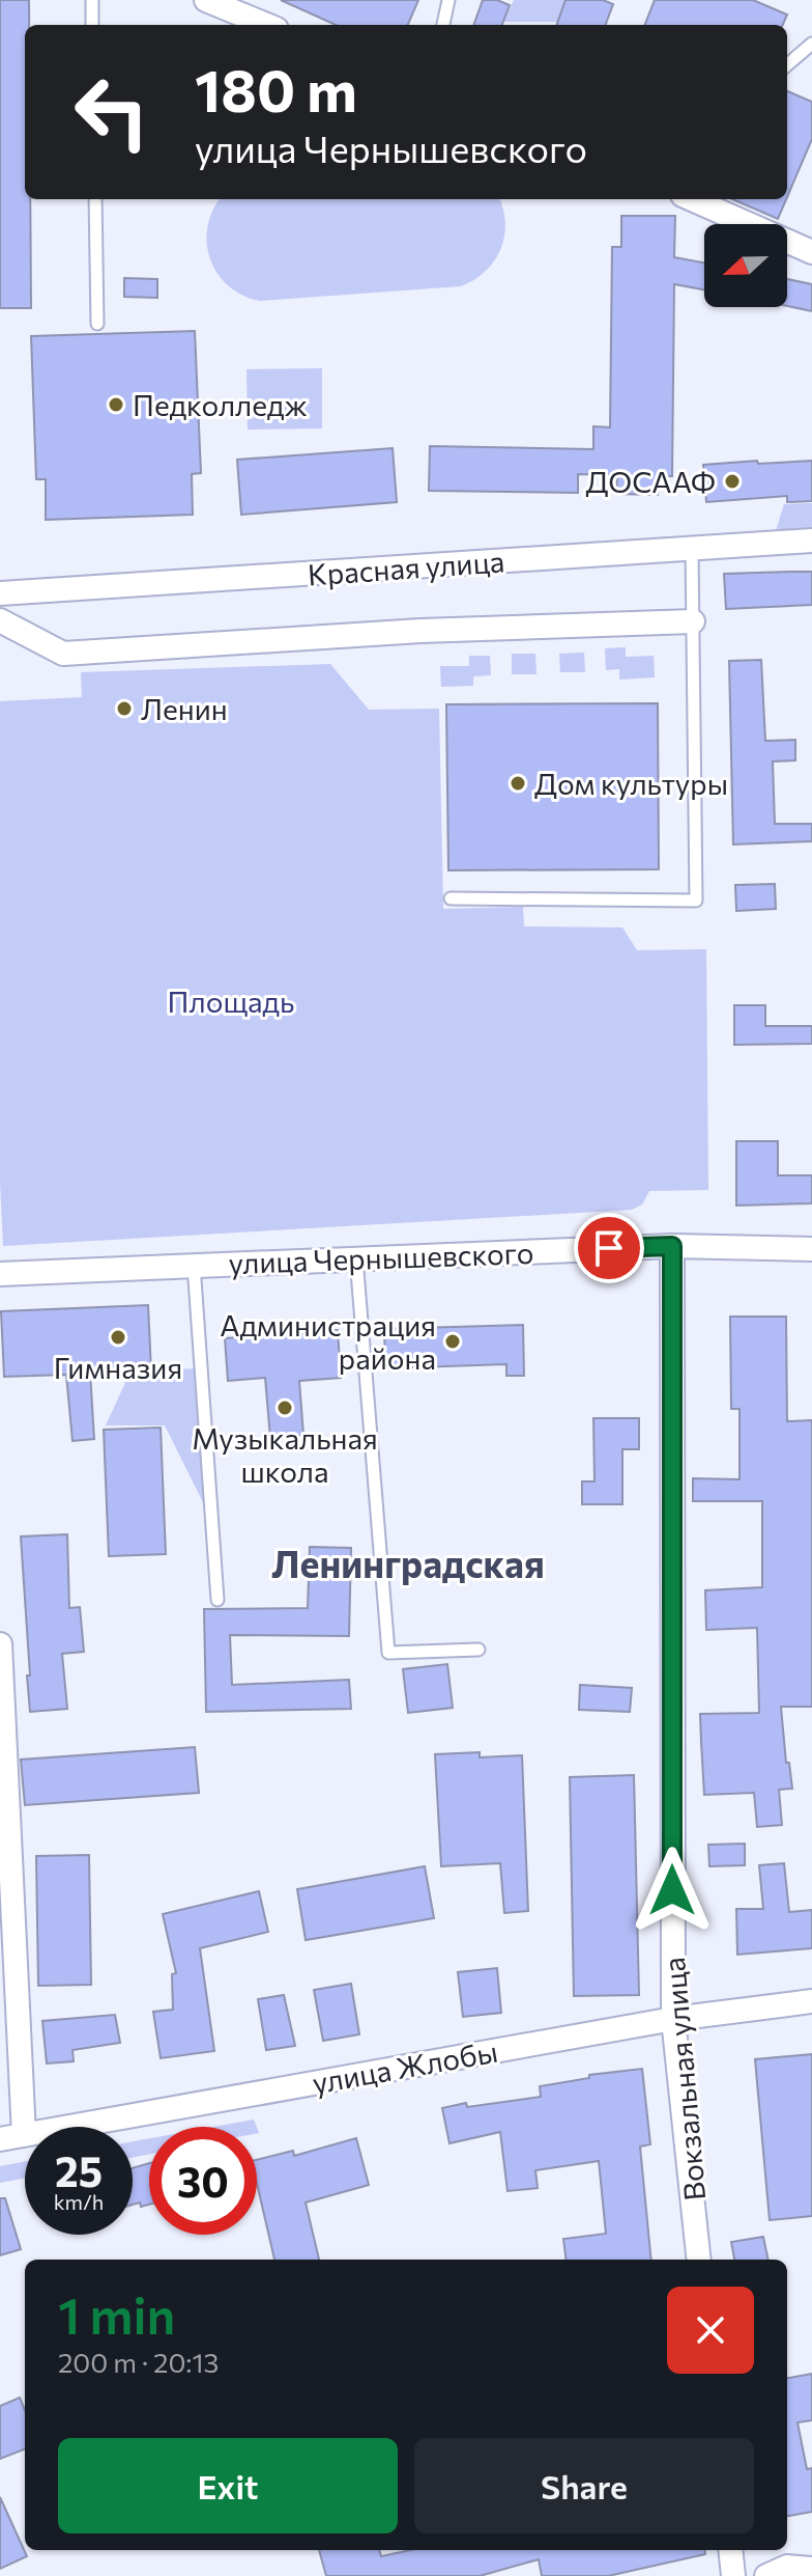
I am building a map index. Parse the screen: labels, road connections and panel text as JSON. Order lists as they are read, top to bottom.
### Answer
{
  "streets": {
    "street": [
      "Красная улица",
      "улица Чернышевского",
      "улица Жлобы",
      "Вокзальная улица"
    ]
  },
  "crossings": [
    ["улица Чернышевского", "Вокзальная улица"],
    ["улица Жлобы", "Вокзальная улица"]
  ],
  "districts": ["Ленинградская"],
  "parks": ["Площадь"],
  "places": [
    "Педколледж",
    "ДОСААФ",
    "Ленин",
    "Дом культуры",
    "Гимназия",
    "Администрация района",
    "Музыкальная школа"
  ],
  "north": "left",
  "page": {
    "turn": ["180 m", "улица Чернышевского"],
    "speed": "25 km/h",
    "limit": "30",
    "heading": ["1 min", "200 m · 20:13"],
    "buttons": ["Exit", "Share"]
  }
}
